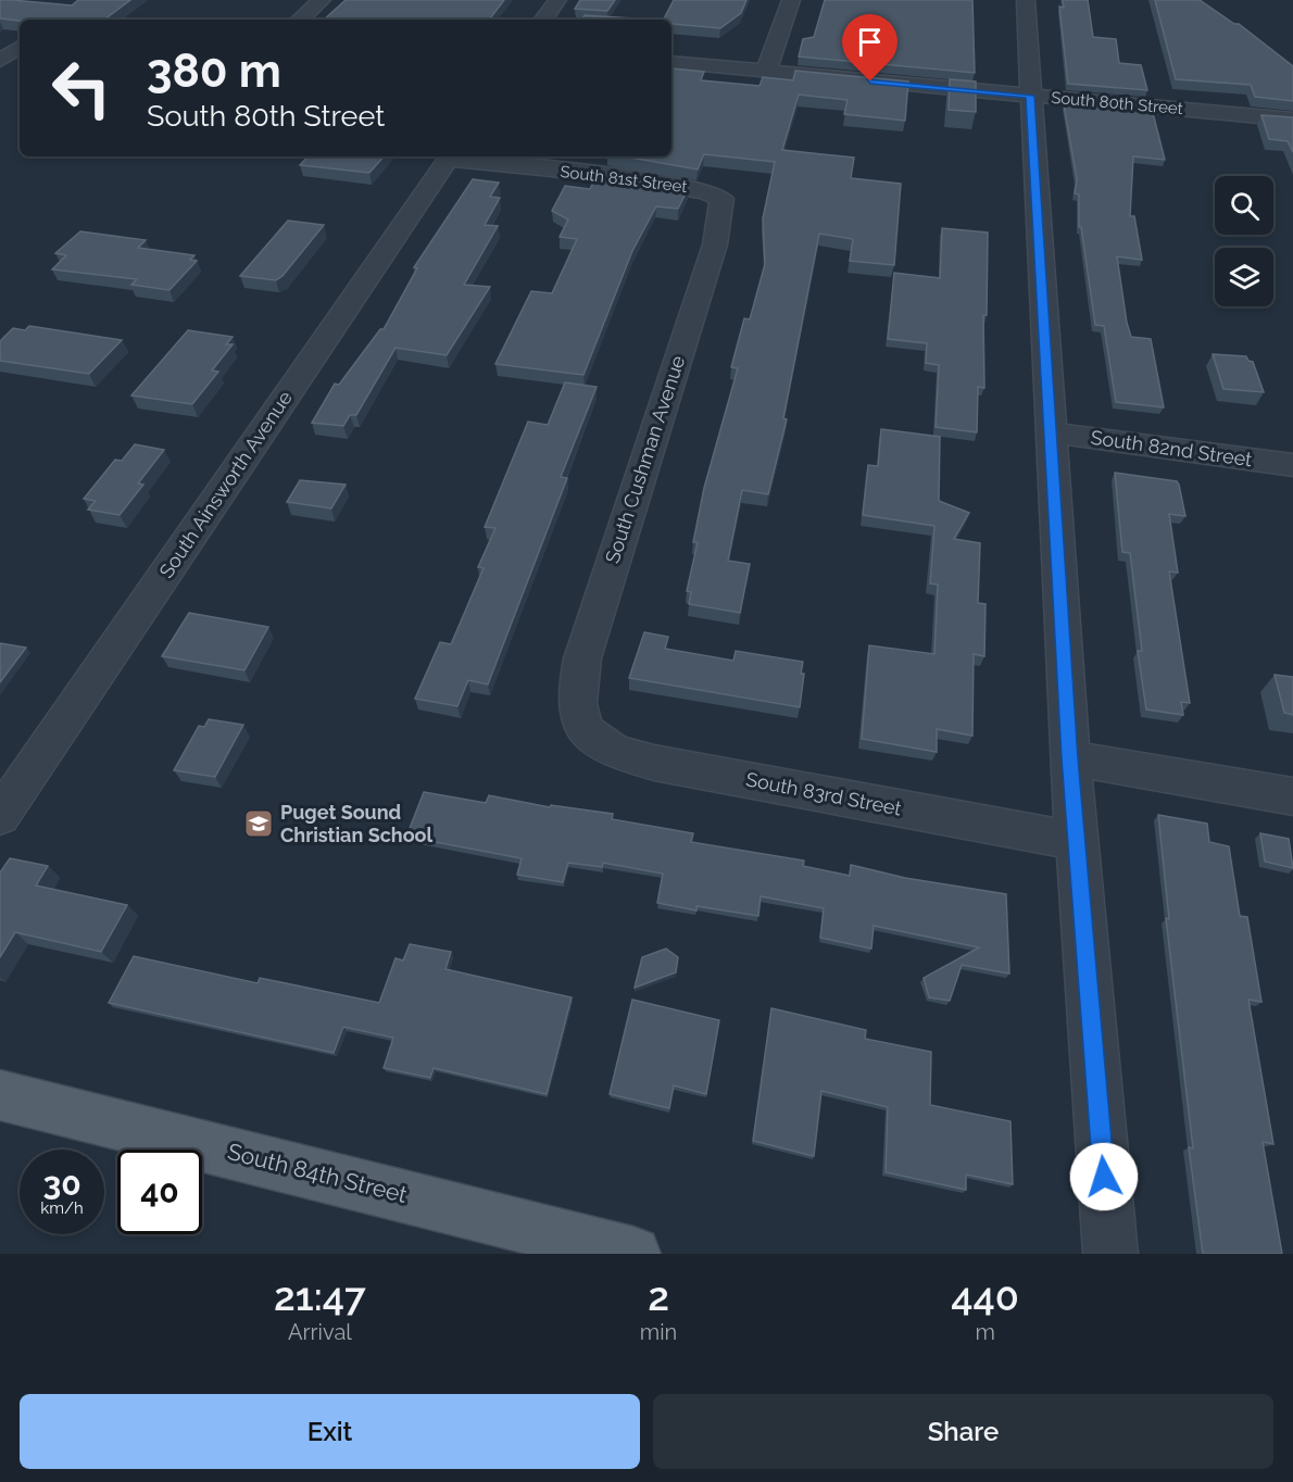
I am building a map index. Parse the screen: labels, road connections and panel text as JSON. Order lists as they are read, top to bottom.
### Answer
{
  "streets": {
    "main road": ["South 84th Street"],
    "street": [
      "South 80th Street",
      "South 81st Street",
      "South 82nd Street",
      "South Cushman Avenue",
      "South Ainsworth Avenue",
      "South 83rd Street"
    ]
  },
  "crossings": [
    ["South 81st Street", "South Cushman Avenue"],
    ["South Cushman Avenue", "South 83rd Street"]
  ],
  "places": {
    "school or university": ["Puget Sound Christian School"]
  },
  "page": {
    "turn": ["380 m", "South 80th Street"],
    "speed": "30 km/h",
    "limit": "40",
    "eta": [
      "21:47",
      "Arrival",
      "2",
      "min",
      "440",
      "m"
    ],
    "buttons": ["Exit", "Share"]
  }
}
